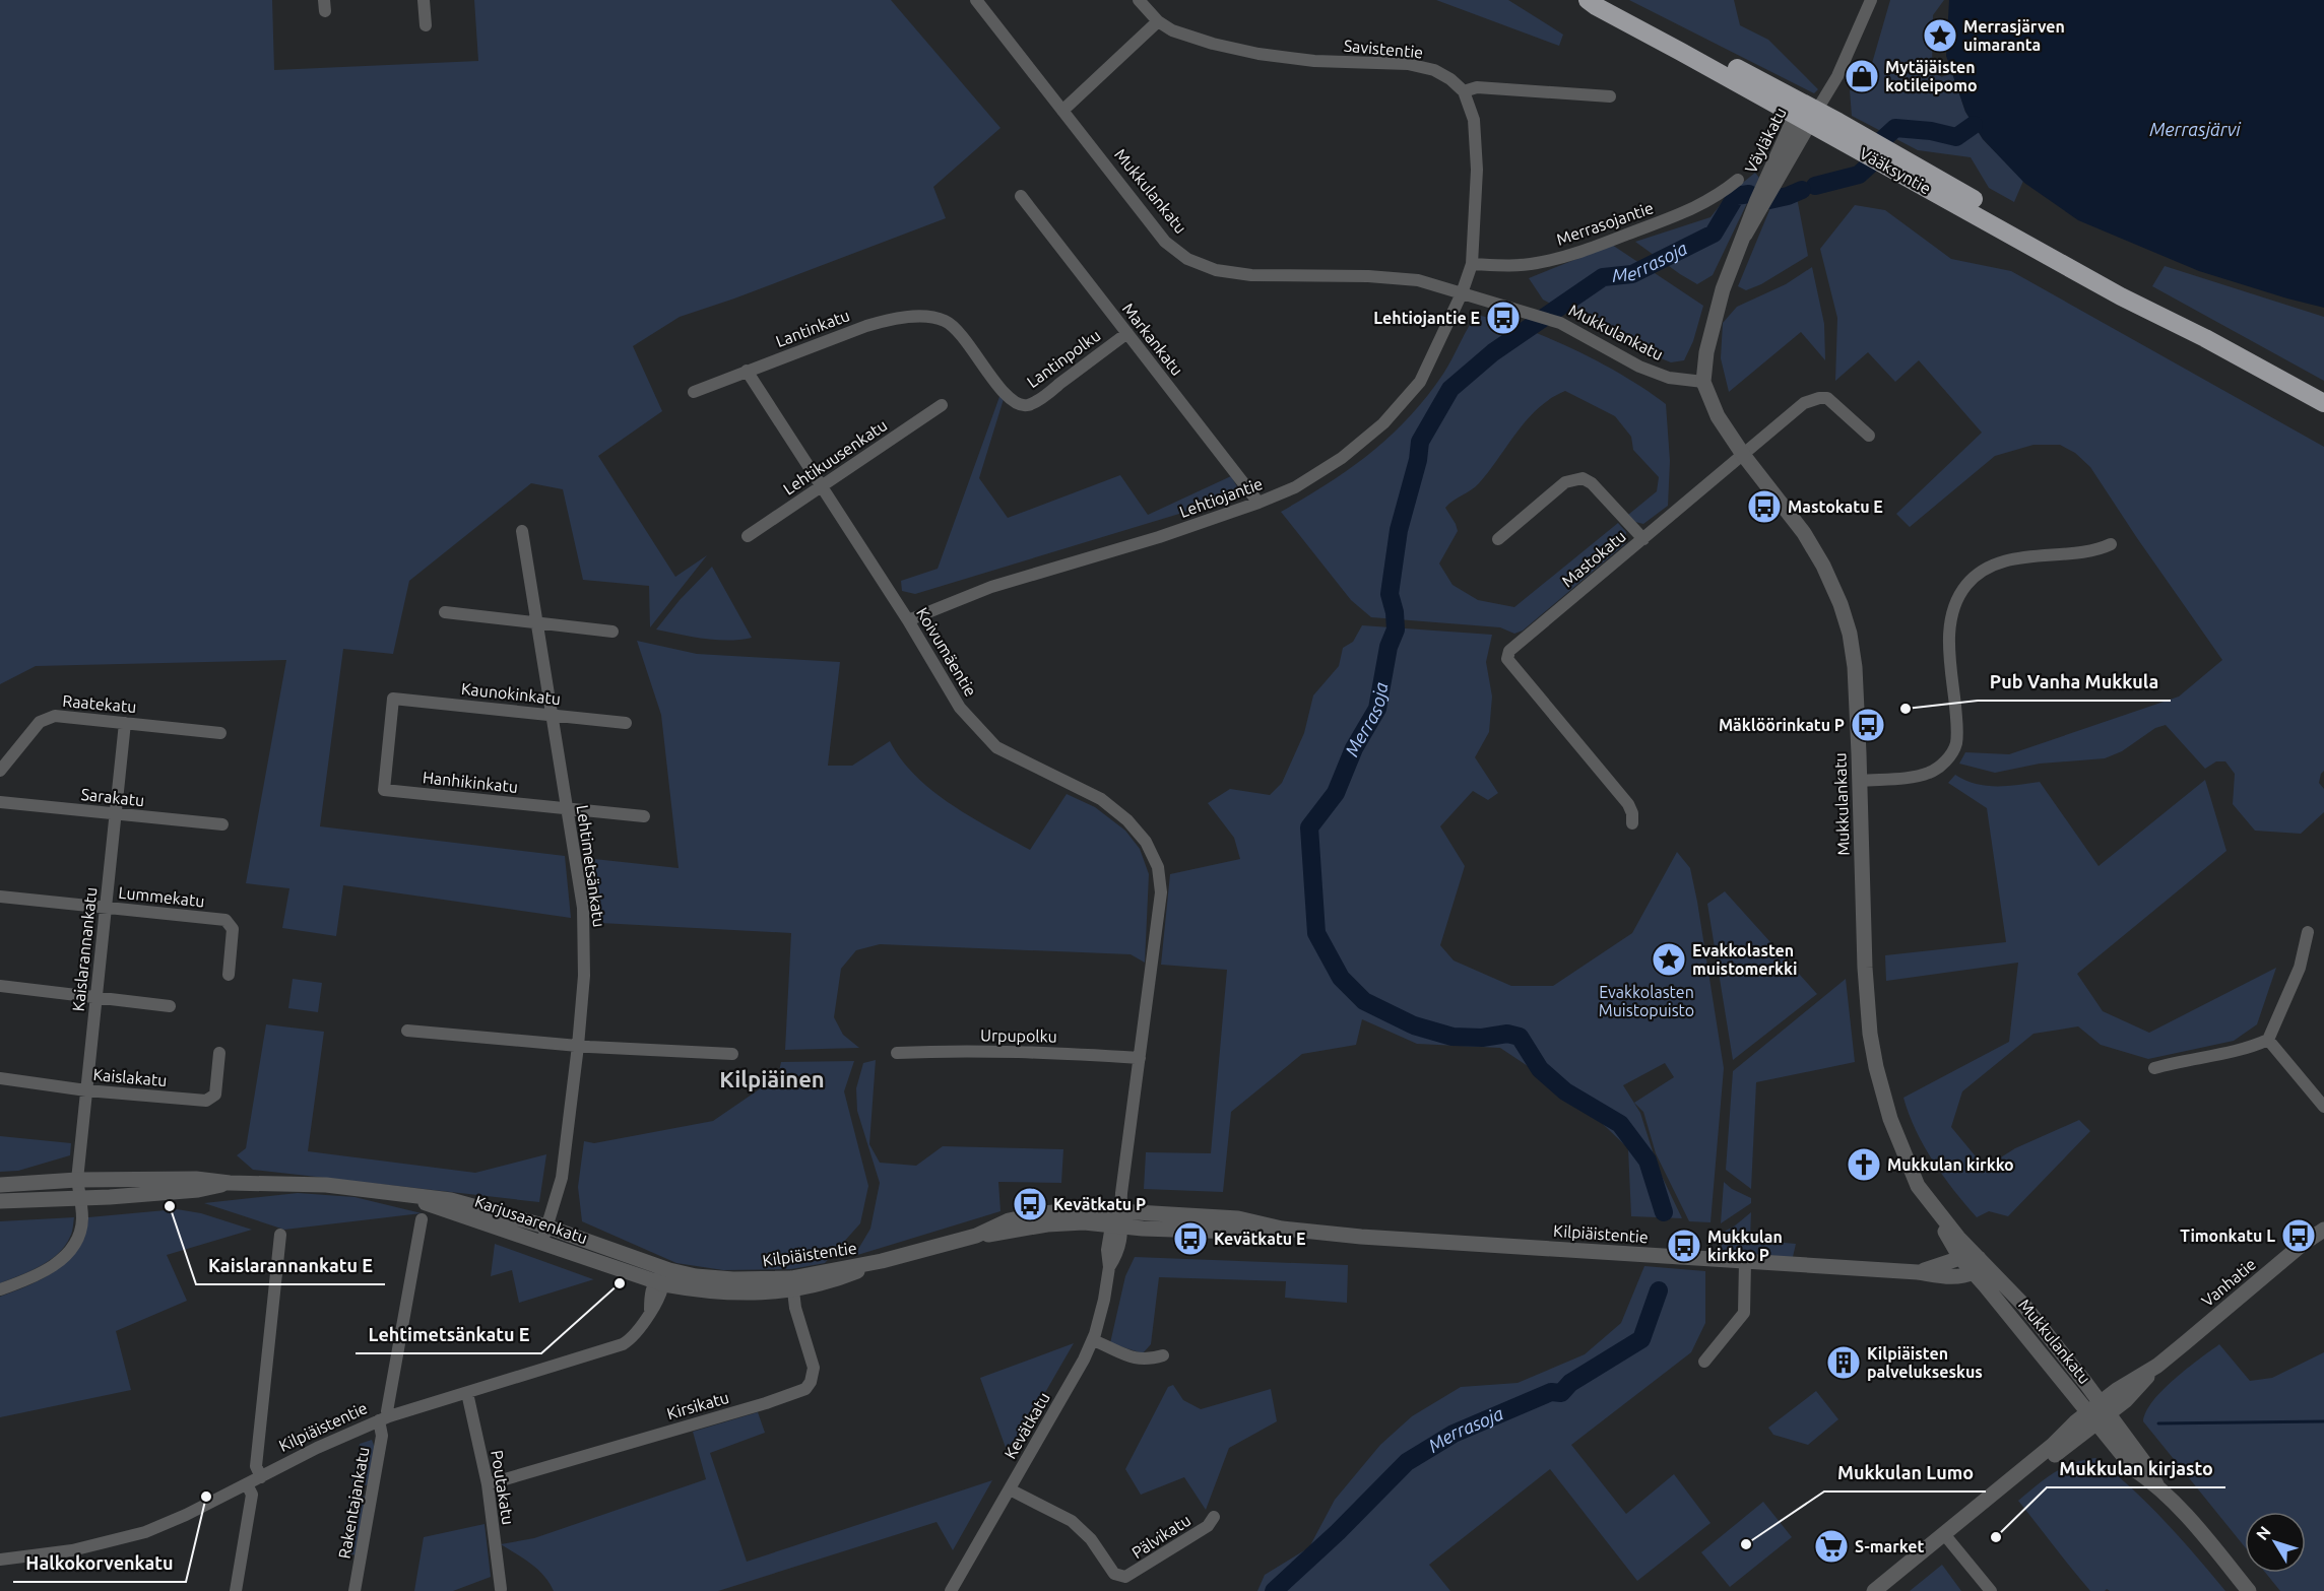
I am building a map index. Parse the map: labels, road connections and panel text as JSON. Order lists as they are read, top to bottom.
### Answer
{
  "streets": {
    "highway": ["Vääksyntie"],
    "street": [
      "Savistentie",
      "Väyläkatu",
      "Mukkulankatu",
      "Merrasojantie",
      "Lantinkatu",
      "Markankatu",
      "Lantinpolku",
      "Lehtikuusenkatu",
      "Lehtiojantie",
      "Mastokatu",
      "Koivumäentie",
      "Kaunokinkatu",
      "Raatekatu",
      "Hanhikinkatu",
      "Sarakatu",
      "Lehtimetsänkatu",
      "Lummekatu",
      "Kaislarannankatu",
      "Urpupolku",
      "Kaislakatu",
      "Karjusaarenkatu",
      "Kilpiäistentie",
      "Vanhatie",
      "Kirsikatu",
      "Kevätkatu",
      "Poutakatu",
      "Rakentajankatu",
      "Pälvikatu"
    ]
  },
  "crossings": [
    ["Väyläkatu", "Vääksyntie"],
    ["Väyläkatu", "Mukkulankatu"],
    ["Mukkulankatu", "Lehtiojantie"],
    ["Mukkulankatu", "Mastokatu"],
    ["Mukkulankatu", "Kilpiäistentie"],
    ["Mukkulankatu", "Vanhatie"],
    ["Lantinkatu", "Lantinpolku"],
    ["Lantinkatu", "Koivumäentie"],
    ["Markankatu", "Lantinpolku"],
    ["Markankatu", "Lehtiojantie"],
    ["Lehtikuusenkatu", "Koivumäentie"],
    ["Lehtiojantie", "Koivumäentie"],
    ["Koivumäentie", "Urpupolku"],
    ["Koivumäentie", "Kilpiäistentie"],
    ["Koivumäentie", "Kevätkatu"],
    ["Kaunokinkatu", "Hanhikinkatu"],
    ["Kaunokinkatu", "Lehtimetsänkatu"],
    ["Raatekatu", "Kaislarannankatu"],
    ["Hanhikinkatu", "Lehtimetsänkatu"],
    ["Sarakatu", "Kaislarannankatu"],
    ["Lehtimetsänkatu", "Karjusaarenkatu"],
    ["Lummekatu", "Kaislarannankatu"],
    ["Kaislarannankatu", "Kaislakatu"],
    ["Kaislarannankatu", "Karjusaarenkatu"],
    ["Karjusaarenkatu", "Kilpiäistentie"],
    ["Kilpiäistentie", "Kirsikatu"],
    ["Kilpiäistentie", "Kevätkatu"],
    ["Kilpiäistentie", "Poutakatu"],
    ["Kilpiäistentie", "Rakentajankatu"],
    ["Kirsikatu", "Poutakatu"],
    ["Kevätkatu", "Pälvikatu"]
  ],
  "districts": ["Kilpiäinen"],
  "water": ["Merrasjärvi", "Merrasoja"],
  "parks": ["Evakkolasten Muistopuisto"],
  "places": {
    "place": ["Merrasjärven uimaranta", "Evakkolasten muistomerkki"],
    "shop": ["Mytäjäisten kotileipomo"],
    "bus stop": [
      "Lehtiojantie E",
      "Mastokatu E",
      "Mäklöörinkatu P",
      "Kevätkatu P",
      "Timonkatu L",
      "Kevätkatu E",
      "Mukkulan kirkko P"
    ],
    "other": [
      "Pub Vanha Mukkula",
      "Kaislarannankatu E",
      "Lehtimetsänkatu E",
      "Halkokorvenkatu",
      "Mukkulan kirjasto",
      "Mukkulan Lumo"
    ],
    "church": ["Mukkulan kirkko"],
    "building": ["Kilpiäisten palvelukseskus"],
    "supermarket": ["S-market"]
  },
  "north": "top left"
}
